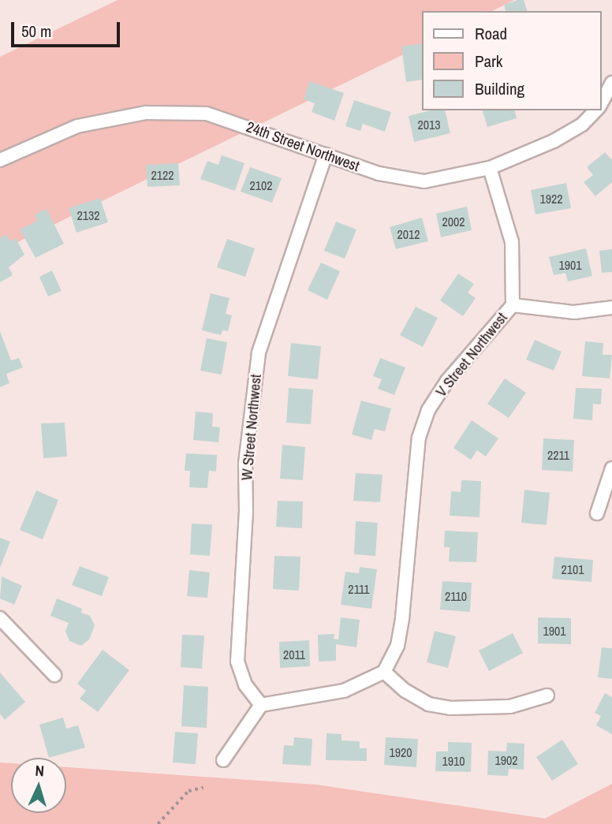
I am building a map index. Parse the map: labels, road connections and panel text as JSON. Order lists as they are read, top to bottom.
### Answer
{
  "streets": {
    "street": ["24th Street Northwest", "V Street Northwest", "W Street Northwest"]
  },
  "crossings": [
    ["24th Street Northwest", "V Street Northwest"],
    ["24th Street Northwest", "W Street Northwest"]
  ],
  "house_numbers": [
    "2013",
    "2122",
    "2102",
    "1922",
    "2132",
    "2002",
    "2012",
    "1901",
    "2211",
    "2101",
    "2111",
    "2110",
    "1901",
    "2011",
    "1920",
    "1902",
    "1910"
  ],
  "legend": ["Road", "Park", "Building"],
  "scale_bar": "50 m",
  "north": "top"
}
